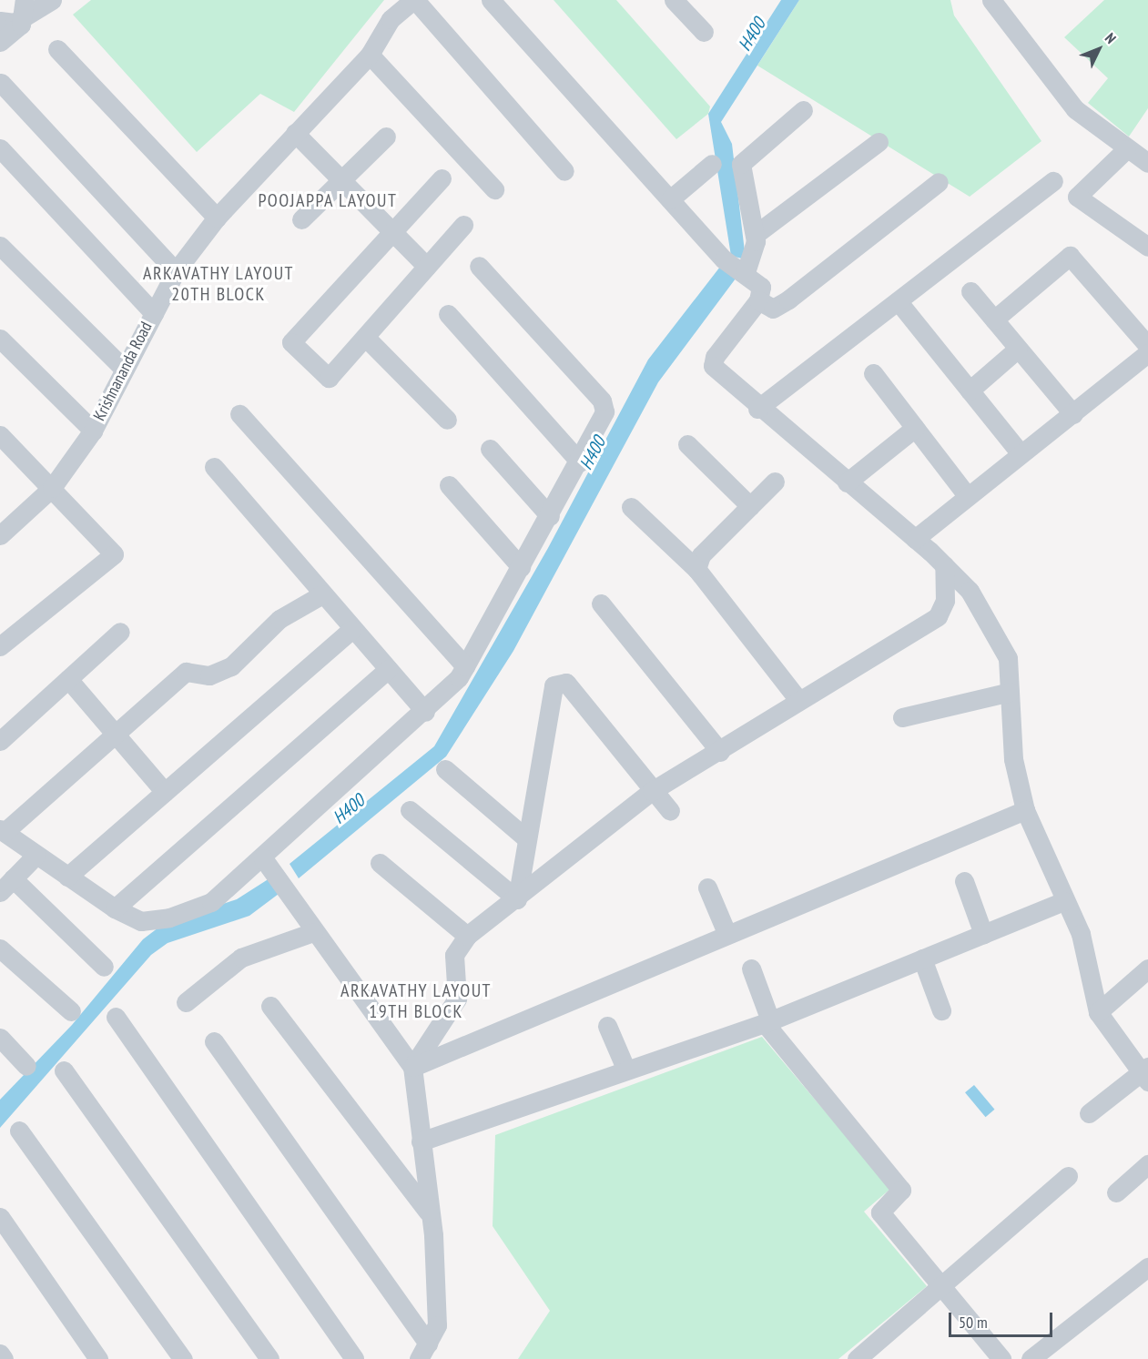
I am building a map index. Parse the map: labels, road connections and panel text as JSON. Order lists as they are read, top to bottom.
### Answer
{
  "streets": {
    "street": ["Krishnananda Road"]
  },
  "districts": ["POOJAPPA LAYOUT", "ARKAVATHY LAYOUT 20TH BLOCK", "ARKAVATHY LAYOUT 19TH BLOCK"],
  "water": ["H400"],
  "scale_bar": "50 m",
  "north": "top right"
}
